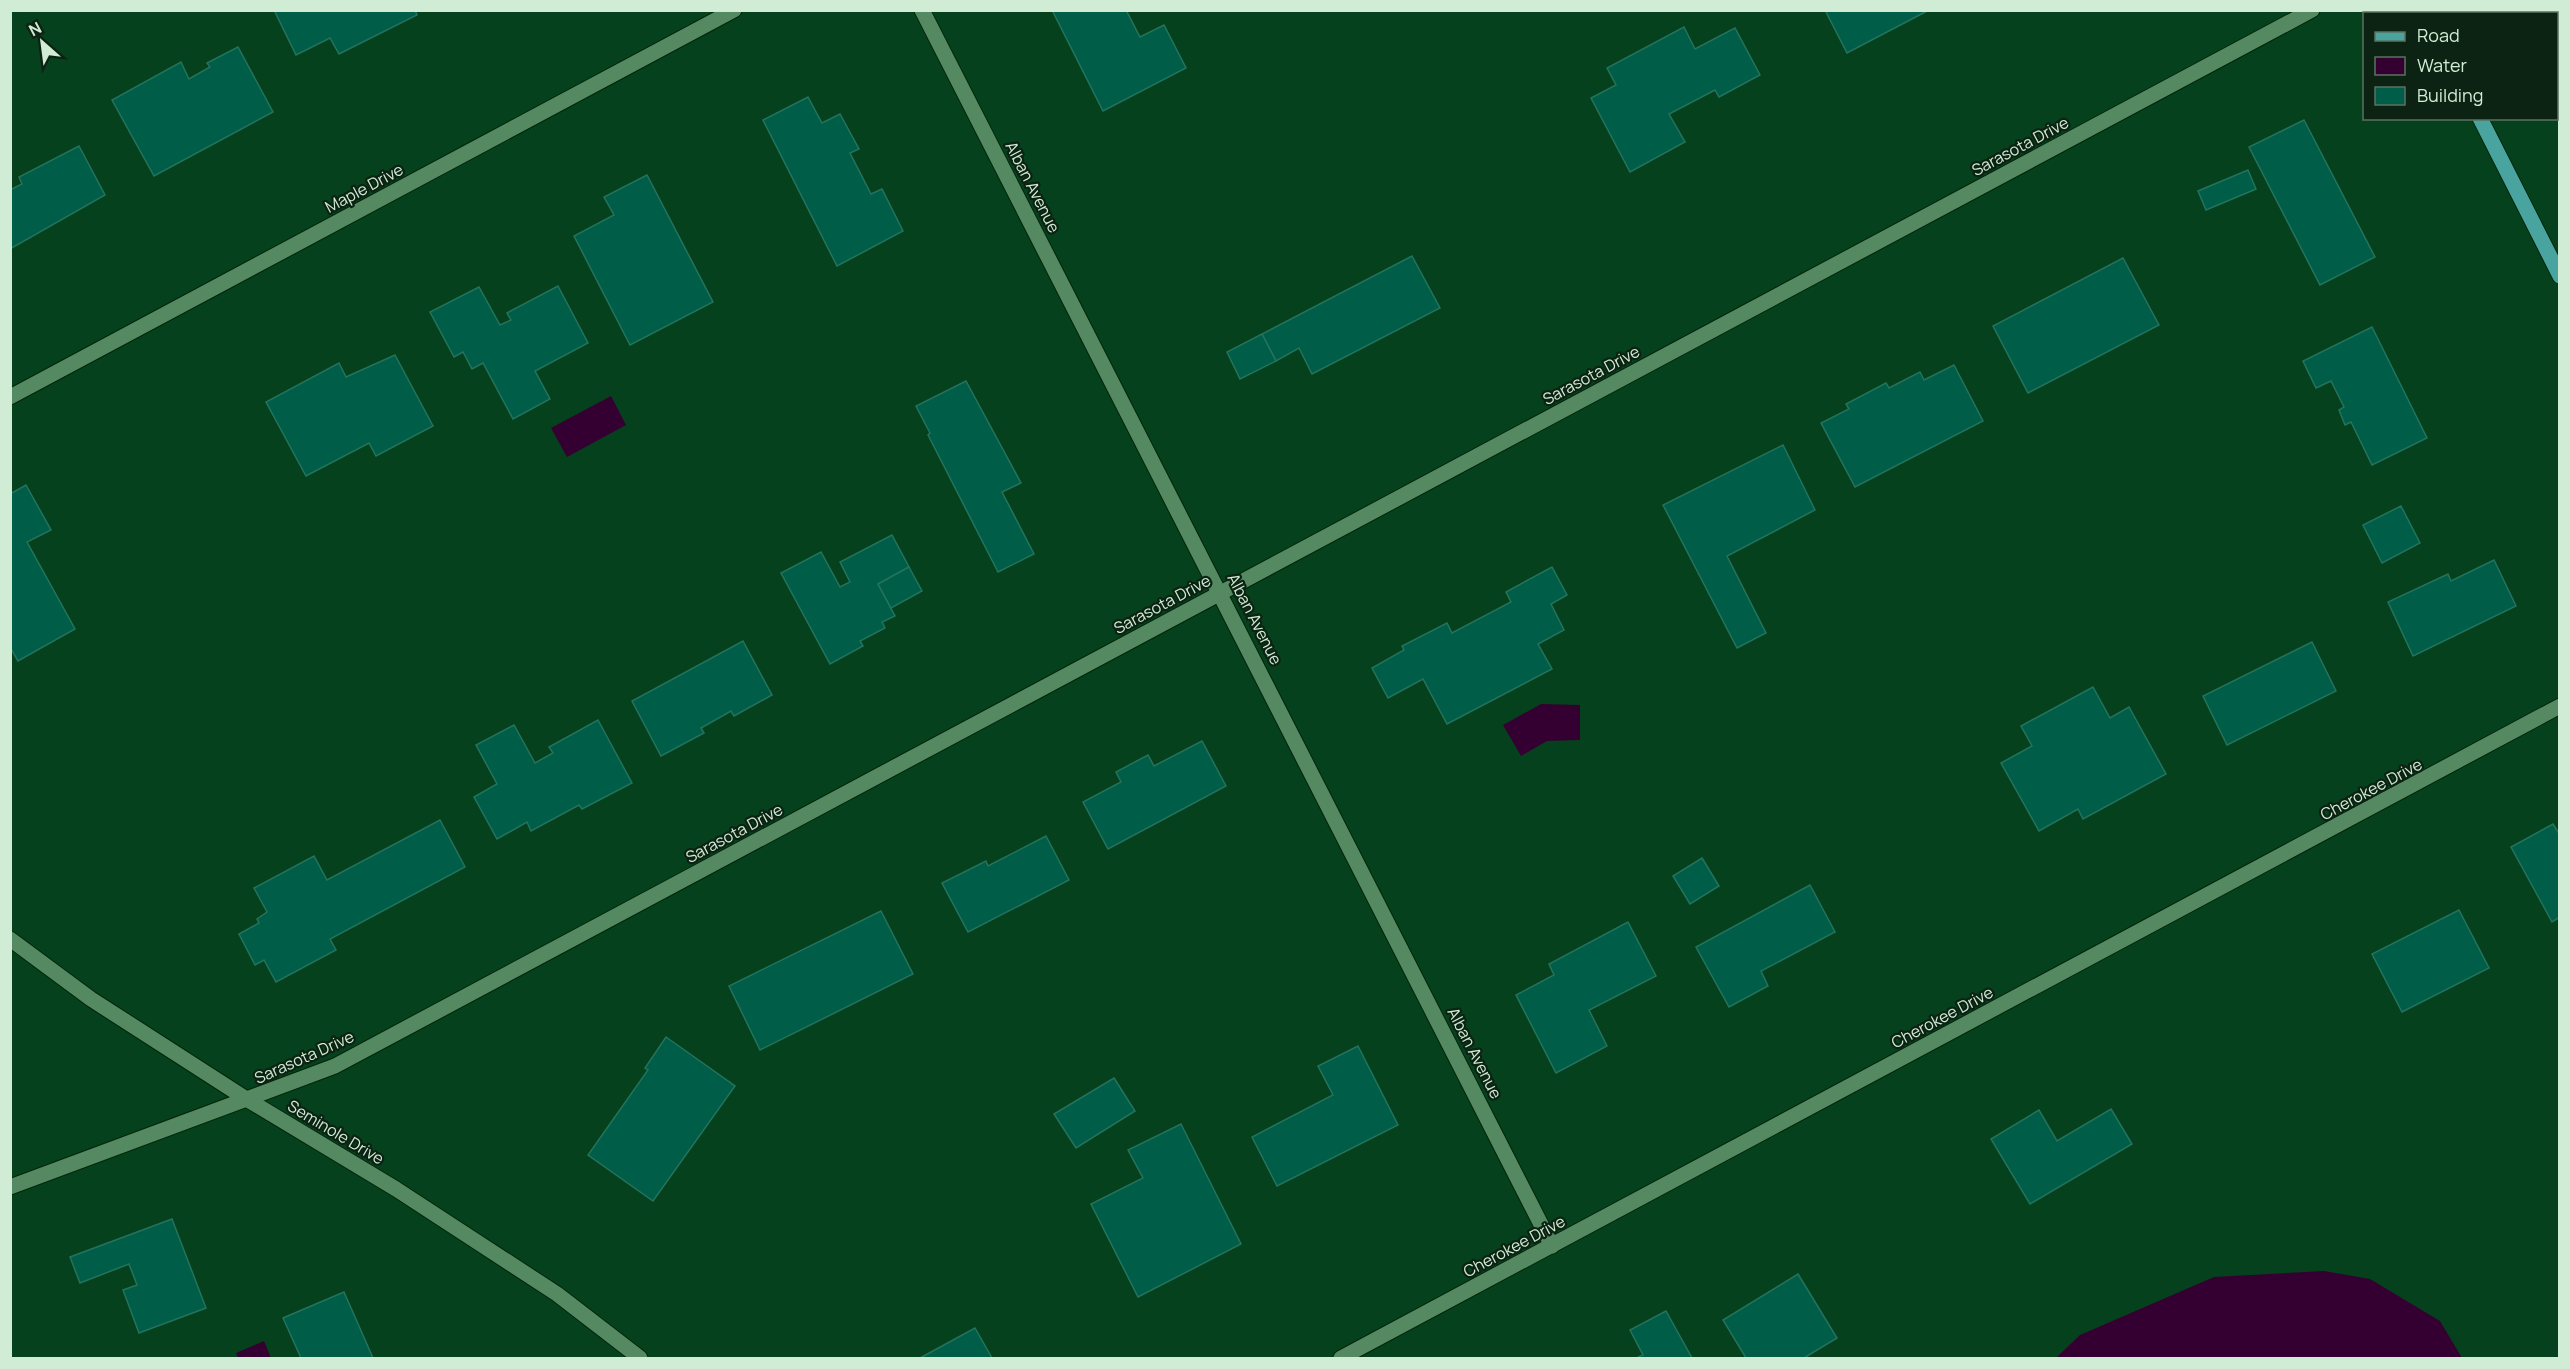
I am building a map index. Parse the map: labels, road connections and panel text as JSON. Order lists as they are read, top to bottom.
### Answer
{
  "streets": {
    "street": [
      "Sarasota Drive",
      "Alban Avenue",
      "Maple Drive",
      "Cherokee Drive",
      "Seminole Drive"
    ]
  },
  "crossings": [
    ["Sarasota Drive", "Alban Avenue"],
    ["Sarasota Drive", "Seminole Drive"],
    ["Alban Avenue", "Cherokee Drive"]
  ],
  "legend": ["Road", "Water", "Building"],
  "north": "top left"
}
